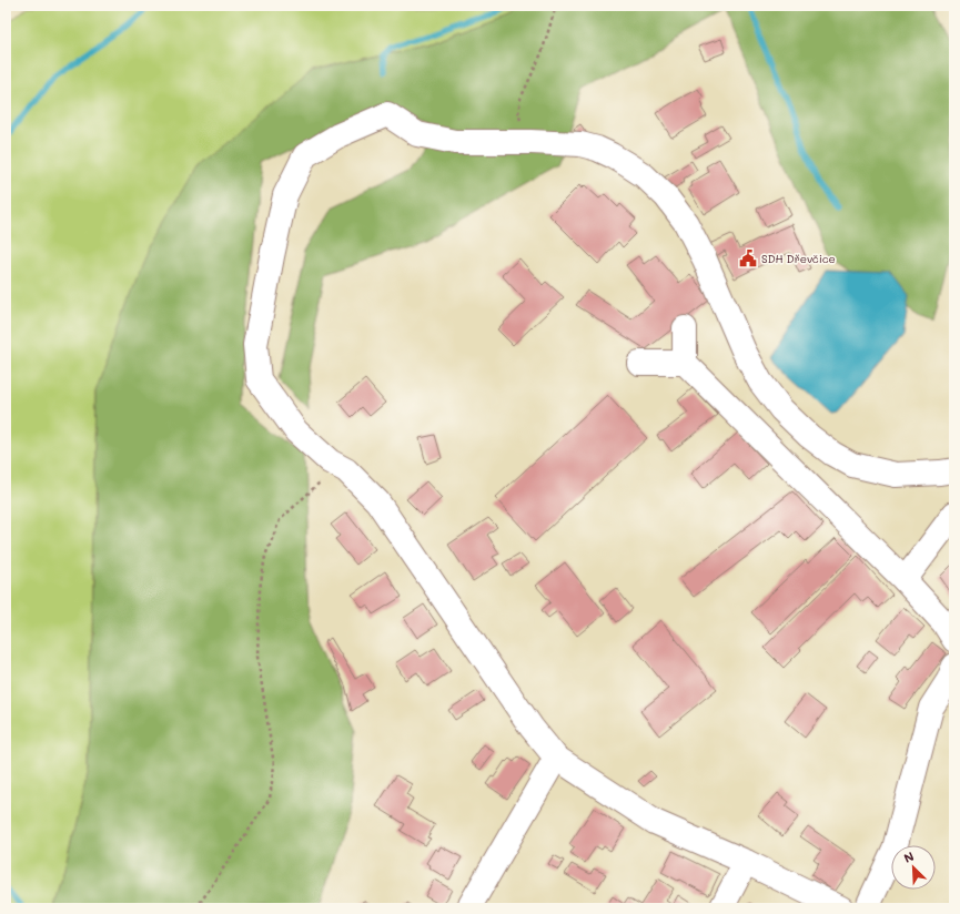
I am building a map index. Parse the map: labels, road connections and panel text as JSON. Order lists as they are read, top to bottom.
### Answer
{
  "places": {
    "public building": ["SDH Dřevčice"]
  },
  "north": "top left"
}
